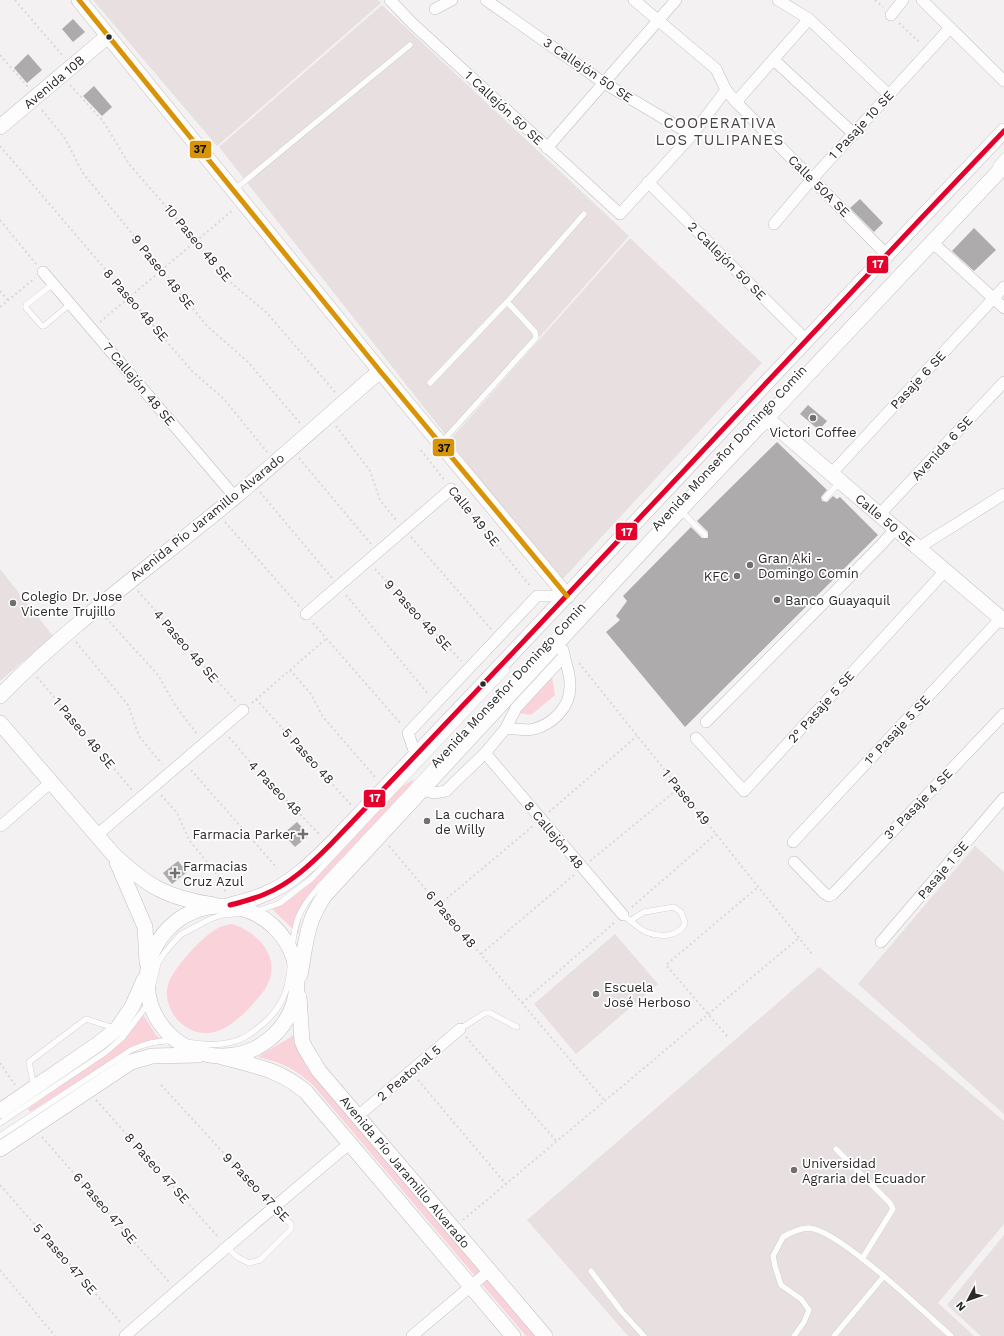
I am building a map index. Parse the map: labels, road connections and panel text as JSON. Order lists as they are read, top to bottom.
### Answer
{
  "streets": {
    "main road": [
      "Avenida 10B",
      "Avenida Monseñor Domingo Comin",
      "Calle 49 SE",
      "Avenida Pío Jaramillo Alvarado",
      "Calle 50 SE"
    ],
    "street": [
      "3 Callejón 50 SE",
      "1 Callejón 50 SE",
      "1 Pasaje 10 SE",
      "Calle 50A SE",
      "2 Callejón 50 SE",
      "Pasaje 6 SE",
      "7 Callejón 48 SE",
      "Avenida 6 SE",
      "2° Pasaje 5 SE",
      "1° Pasaje 5 SE",
      "3° Pasaje 4 SE",
      "8 Callejón 48",
      "Pasaje 1 SE",
      "2 Peatonal 5"
    ],
    "lane": ["9 Paseo 47 SE"],
    "path": [
      "10 Paseo 48 SE",
      "9 Paseo 48 SE",
      "8 Paseo 48 SE",
      "4 Paseo 48 SE",
      "1 Paseo 48 SE",
      "5 Paseo 48",
      "4 Paseo 48",
      "1 Paseo 49",
      "6 Paseo 48",
      "8 Paseo 47 SE",
      "6 Paseo 47 SE",
      "5 Paseo 47 SE"
    ]
  },
  "crossings": [
    ["Avenida 10B", "10 Paseo 48 SE"],
    ["Avenida 10B", "9 Paseo 48 SE"],
    ["Avenida 10B", "Calle 49 SE"],
    ["1 Callejón 50 SE", "2 Callejón 50 SE"],
    ["1 Pasaje 10 SE", "Calle 50A SE"],
    ["Calle 50A SE", "Avenida Monseñor Domingo Comin"],
    ["10 Paseo 48 SE", "Avenida Pío Jaramillo Alvarado"],
    ["2 Callejón 50 SE", "Avenida Monseñor Domingo Comin"],
    ["9 Paseo 48 SE", "Avenida Monseñor Domingo Comin"],
    ["9 Paseo 48 SE", "Avenida Pío Jaramillo Alvarado"],
    ["8 Paseo 48 SE", "Avenida Pío Jaramillo Alvarado"],
    ["Pasaje 6 SE", "Calle 50 SE"],
    ["7 Callejón 48 SE", "Avenida Pío Jaramillo Alvarado"],
    ["Avenida Monseñor Domingo Comin", "Calle 49 SE"],
    ["Avenida Monseñor Domingo Comin", "Avenida Pío Jaramillo Alvarado"],
    ["Avenida Monseñor Domingo Comin", "Calle 50 SE"],
    ["Avenida Monseñor Domingo Comin", "5 Paseo 48"],
    ["Avenida Monseñor Domingo Comin", "4 Paseo 48"],
    ["Avenida Monseñor Domingo Comin", "1 Paseo 49"],
    ["Avenida Monseñor Domingo Comin", "8 Callejón 48"],
    ["Avenida Monseñor Domingo Comin", "6 Paseo 48"],
    ["Avenida 6 SE", "Calle 50 SE"],
    ["Calle 49 SE", "Avenida Pío Jaramillo Alvarado"],
    ["Avenida Pío Jaramillo Alvarado", "4 Paseo 48 SE"],
    ["Avenida Pío Jaramillo Alvarado", "1 Paseo 48 SE"],
    ["Avenida Pío Jaramillo Alvarado", "2 Peatonal 5"],
    ["Calle 50 SE", "2° Pasaje 5 SE"],
    ["Calle 50 SE", "1° Pasaje 5 SE"],
    ["8 Paseo 47 SE", "9 Paseo 47 SE"]
  ],
  "districts": ["COOPERATIVA LOS TULIPANES"],
  "places": {
    "other": [
      "Victori Coffee",
      "Gran Aki - Domingo Comín",
      "KFC",
      "Banco Guayaquil",
      "Colegio Dr. Jose Vicente Trujillo",
      "La cuchara de Willy",
      "Escuela José Herboso",
      "Universidad Agraria del Ecuador"
    ],
    "health": ["Farmacia Parker", "Farmacias Cruz Azul"]
  },
  "lines": ["transit line 37", "transit line 17"],
  "north": "bottom left"
}
